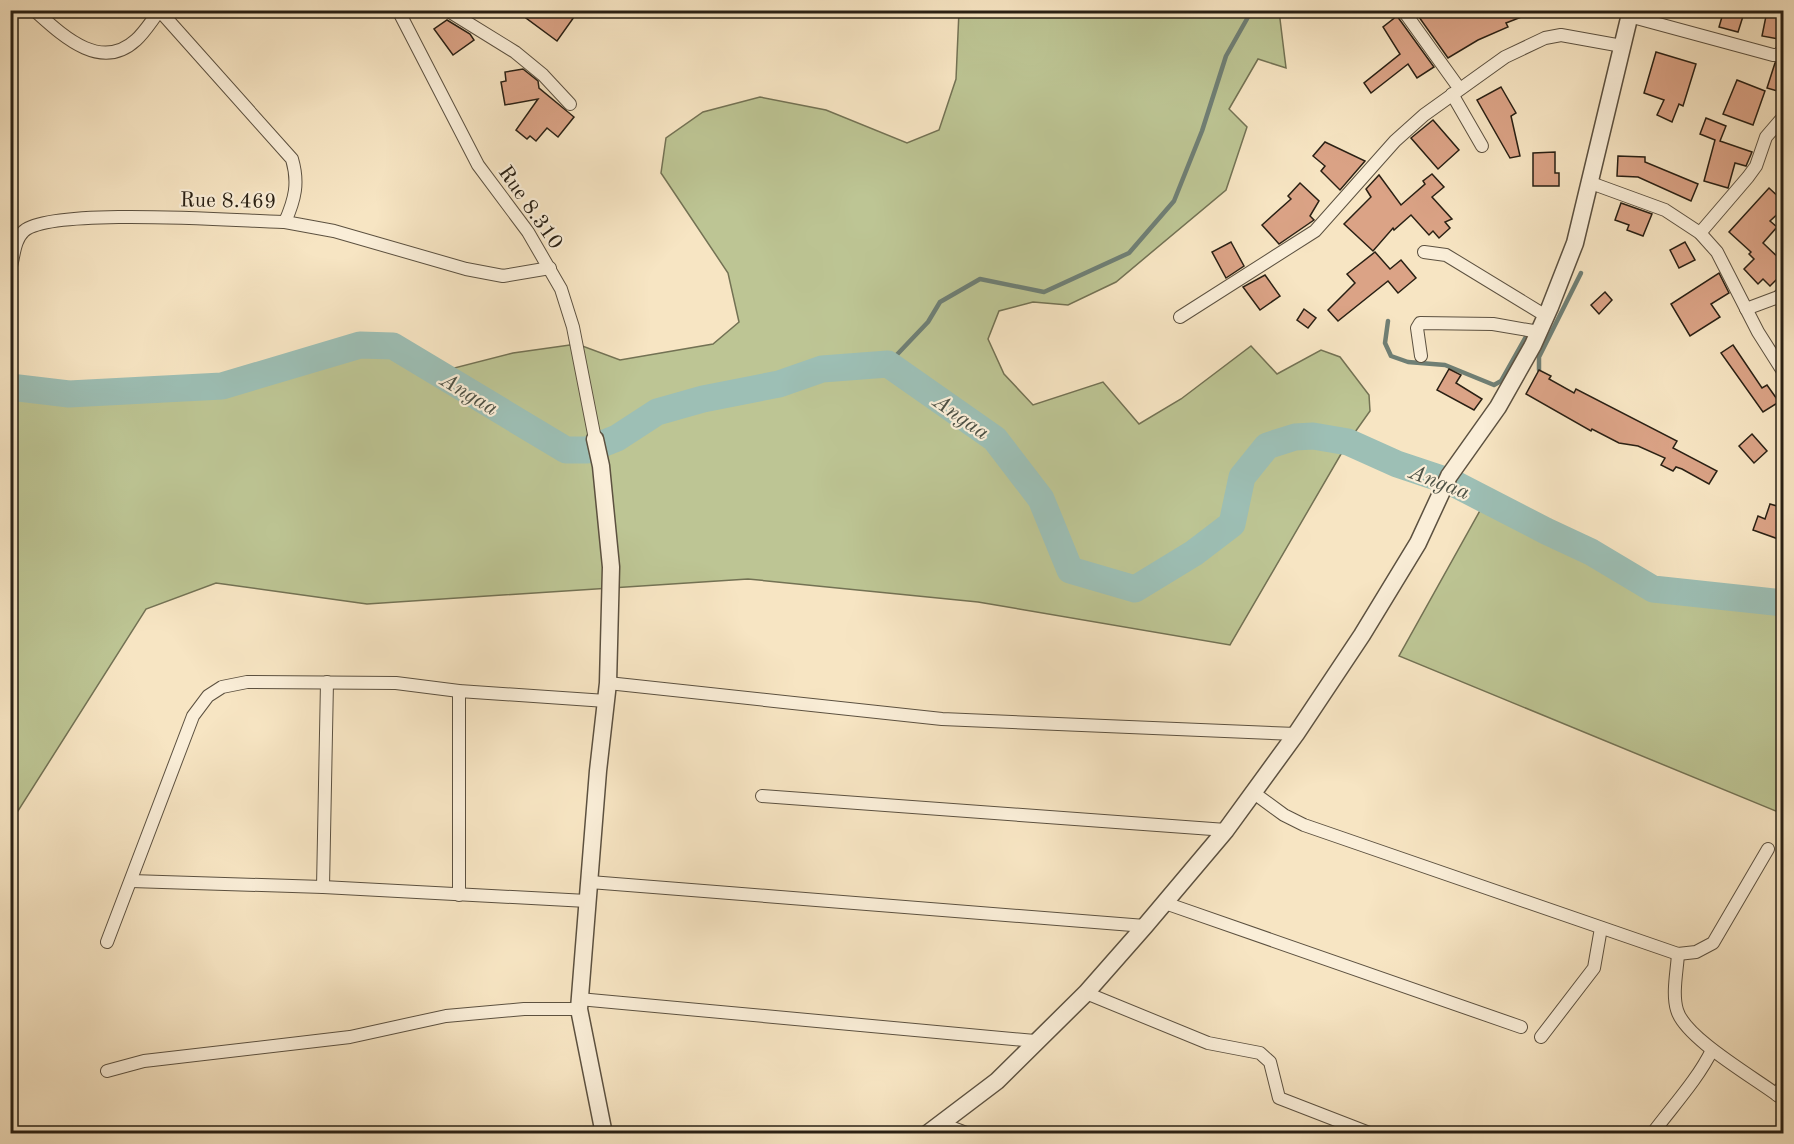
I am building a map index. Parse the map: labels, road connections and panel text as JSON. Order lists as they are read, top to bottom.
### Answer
{
  "streets": {
    "street": ["Rue 8.469", "Rue 8.310"]
  },
  "water": ["Angaa"]
}
